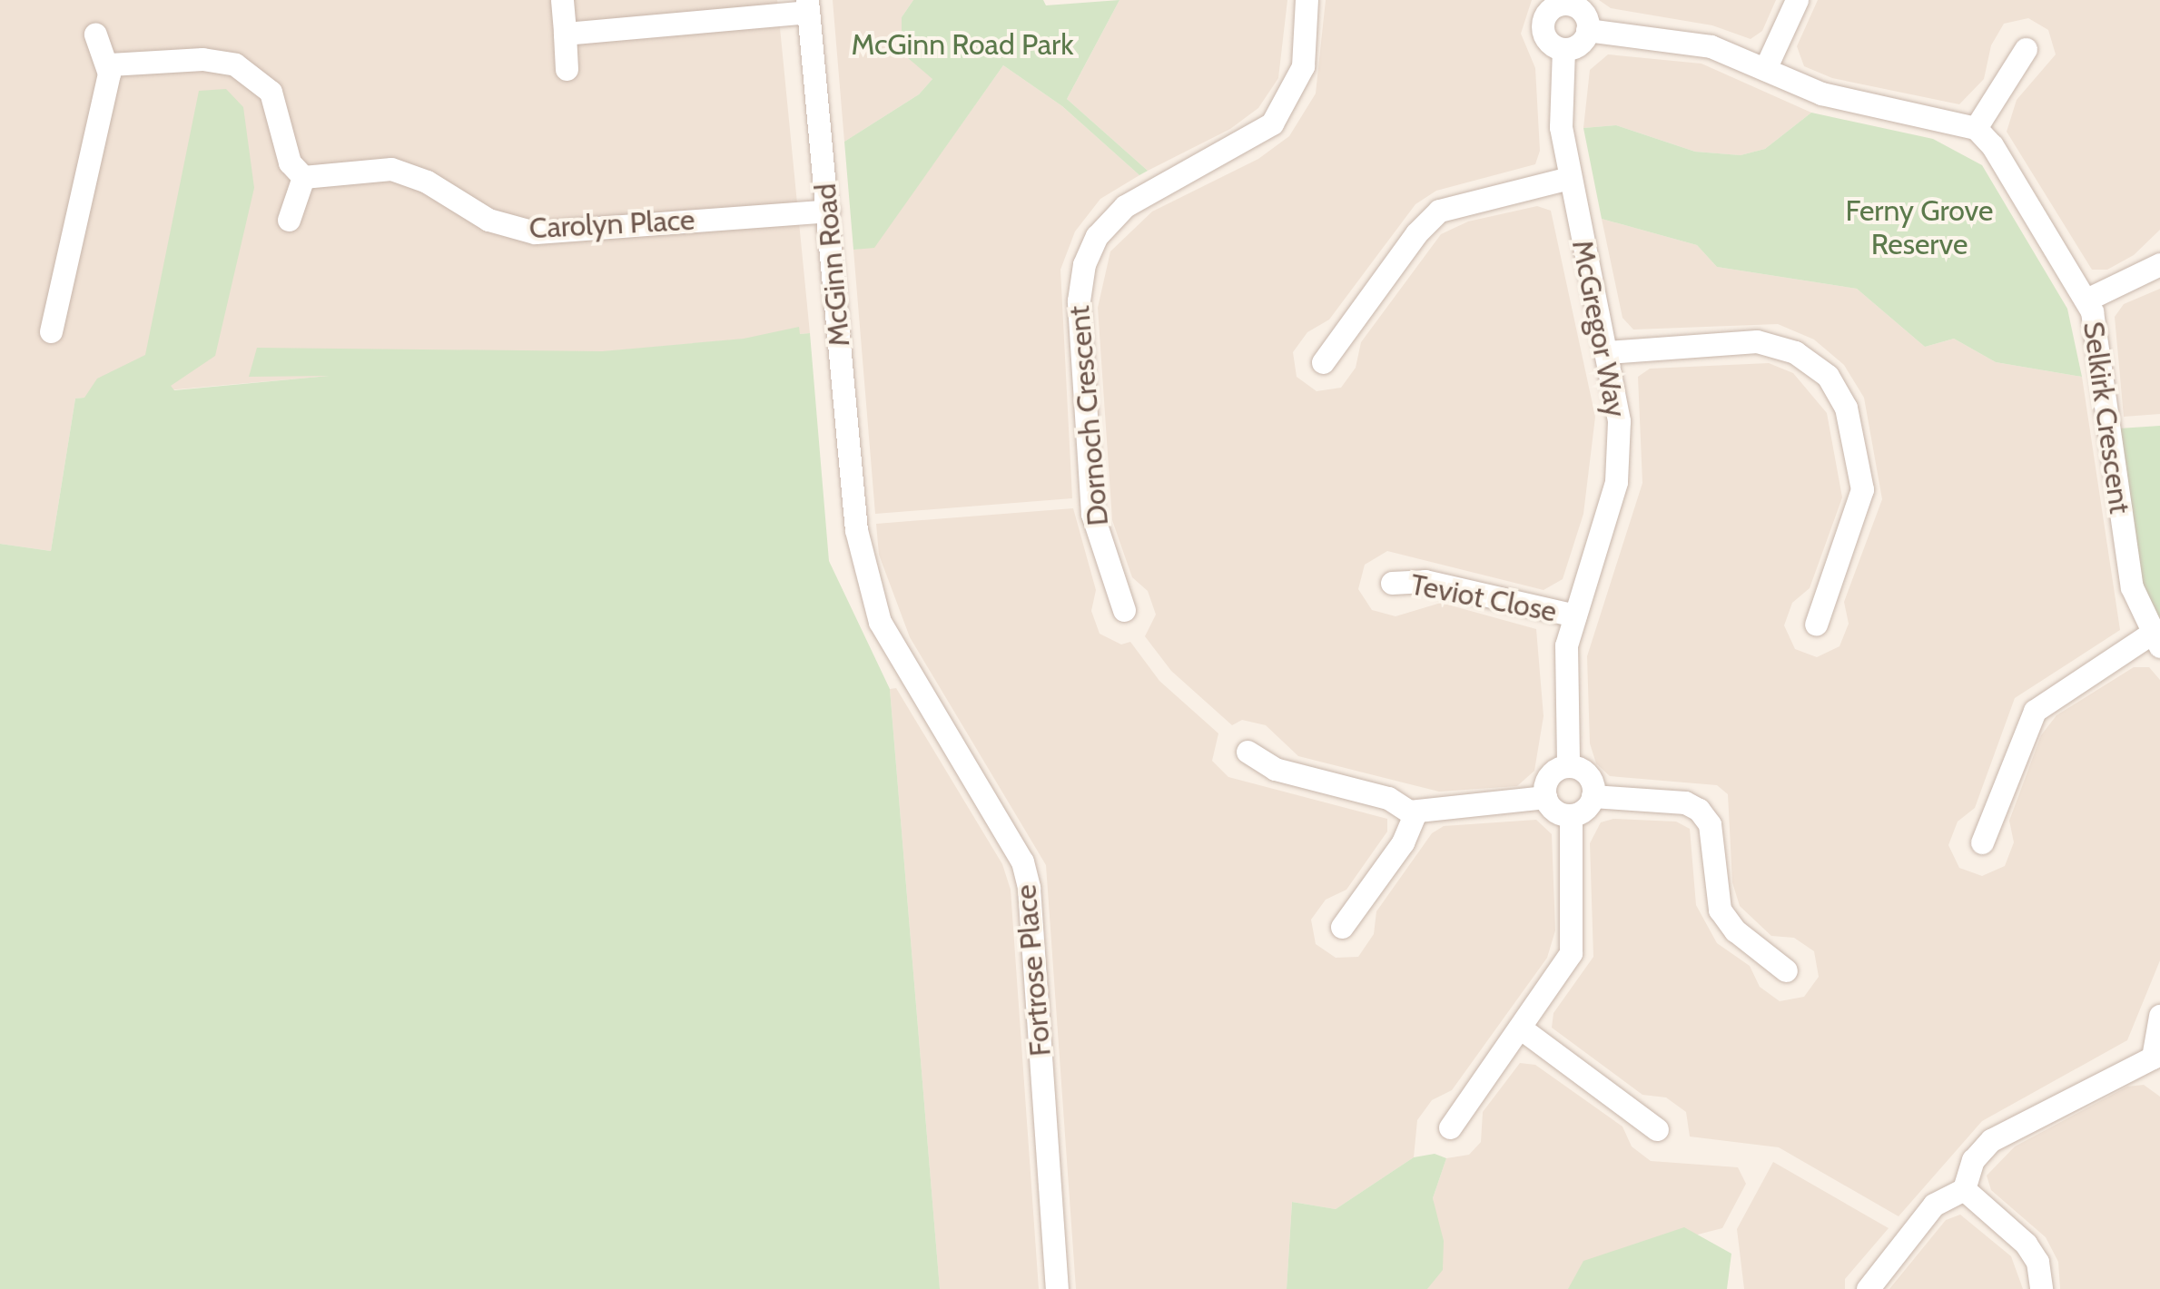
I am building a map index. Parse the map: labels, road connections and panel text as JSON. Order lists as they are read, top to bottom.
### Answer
{
  "streets": {
    "street": [
      "Carolyn Place",
      "McGinn Road",
      "McGregor Way",
      "Dornoch Crescent",
      "Selkirk Crescent",
      "Teviot Close",
      "Fortrose Place"
    ]
  },
  "crossings": [
    ["Carolyn Place", "McGinn Road"],
    ["McGinn Road", "Fortrose Place"],
    ["McGregor Way", "Teviot Close"]
  ],
  "parks": ["McGinn Road Park", "Ferny Grove Reserve"]
}
